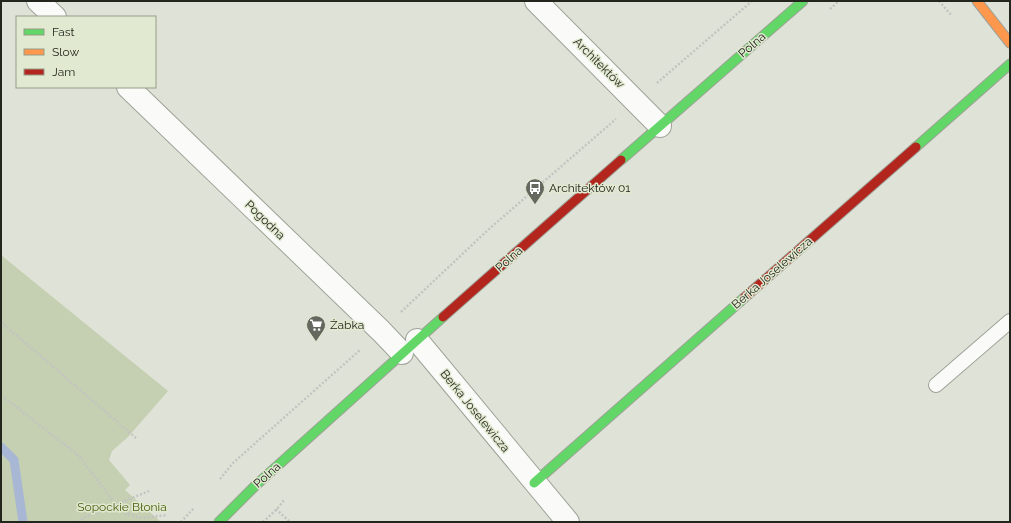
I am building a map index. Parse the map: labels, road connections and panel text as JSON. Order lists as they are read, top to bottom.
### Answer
{
  "streets": {
    "street": [
      "Polna",
      "Architektów",
      "Pogodna",
      "Berka Joselewicza"
    ]
  },
  "crossings": [
    ["Polna", "Architektów"],
    ["Polna", "Pogodna"],
    ["Polna", "Berka Joselewicza"],
    ["Pogodna", "Berka Joselewicza"]
  ],
  "parks": ["Sopockie Błonia"],
  "places": {
    "bus stop": ["Architektów 01"],
    "supermarket": ["Żabka"]
  },
  "legend": ["Fast", "Slow", "Jam"]
}
